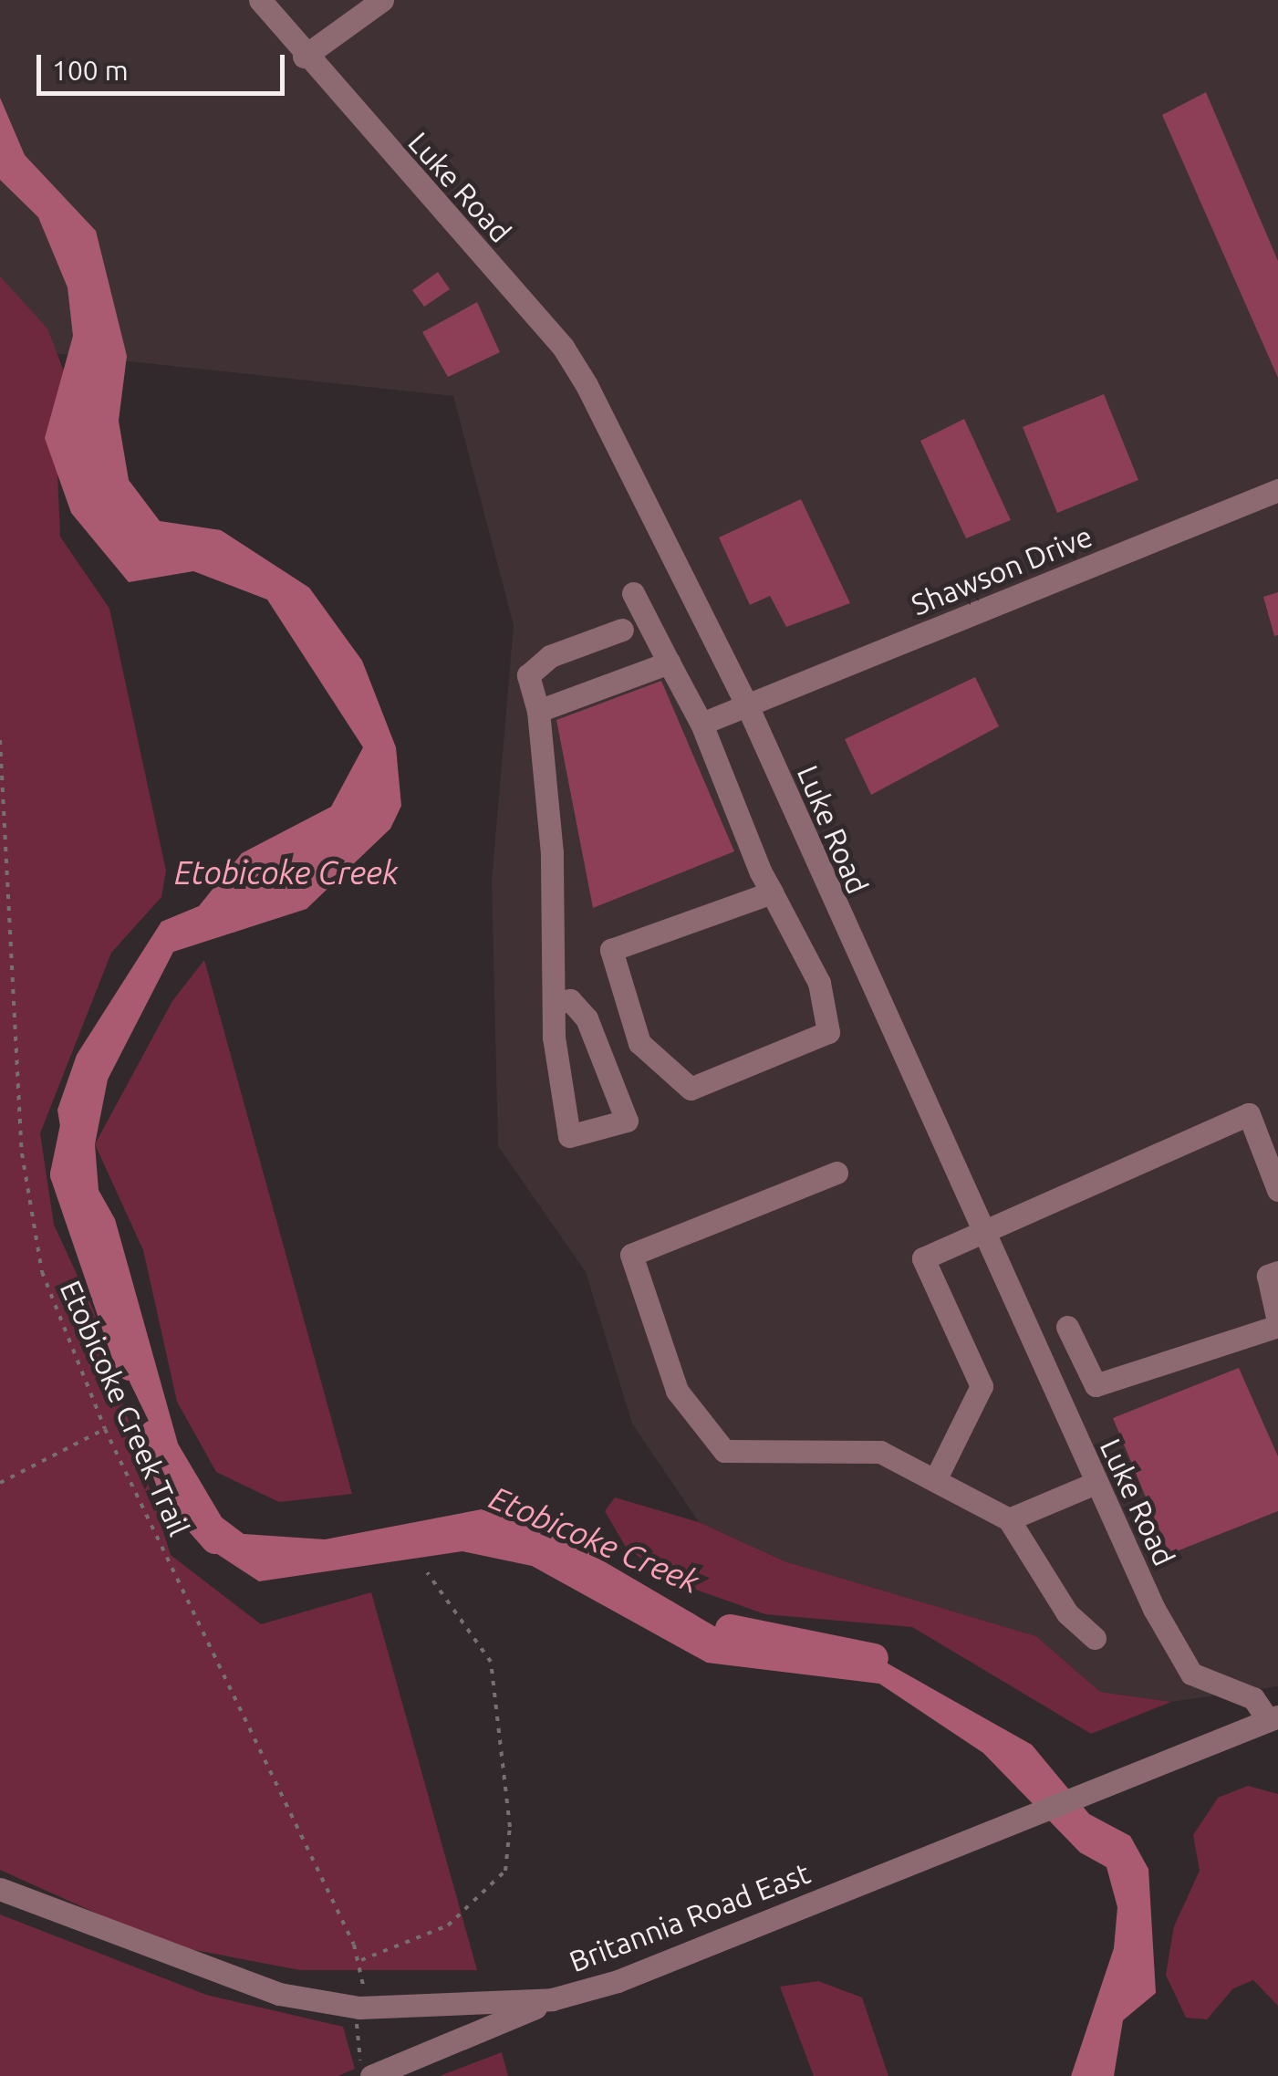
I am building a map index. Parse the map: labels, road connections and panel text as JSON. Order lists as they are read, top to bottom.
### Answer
{
  "streets": {
    "street": ["Luke Road", "Shawson Drive", "Britannia Road East"],
    "path": ["Etobicoke Creek Trail"]
  },
  "crossings": [
    ["Luke Road", "Shawson Drive"],
    ["Luke Road", "Britannia Road East"]
  ],
  "water": ["Etobicoke Creek"],
  "scale_bar": "100 m"
}
